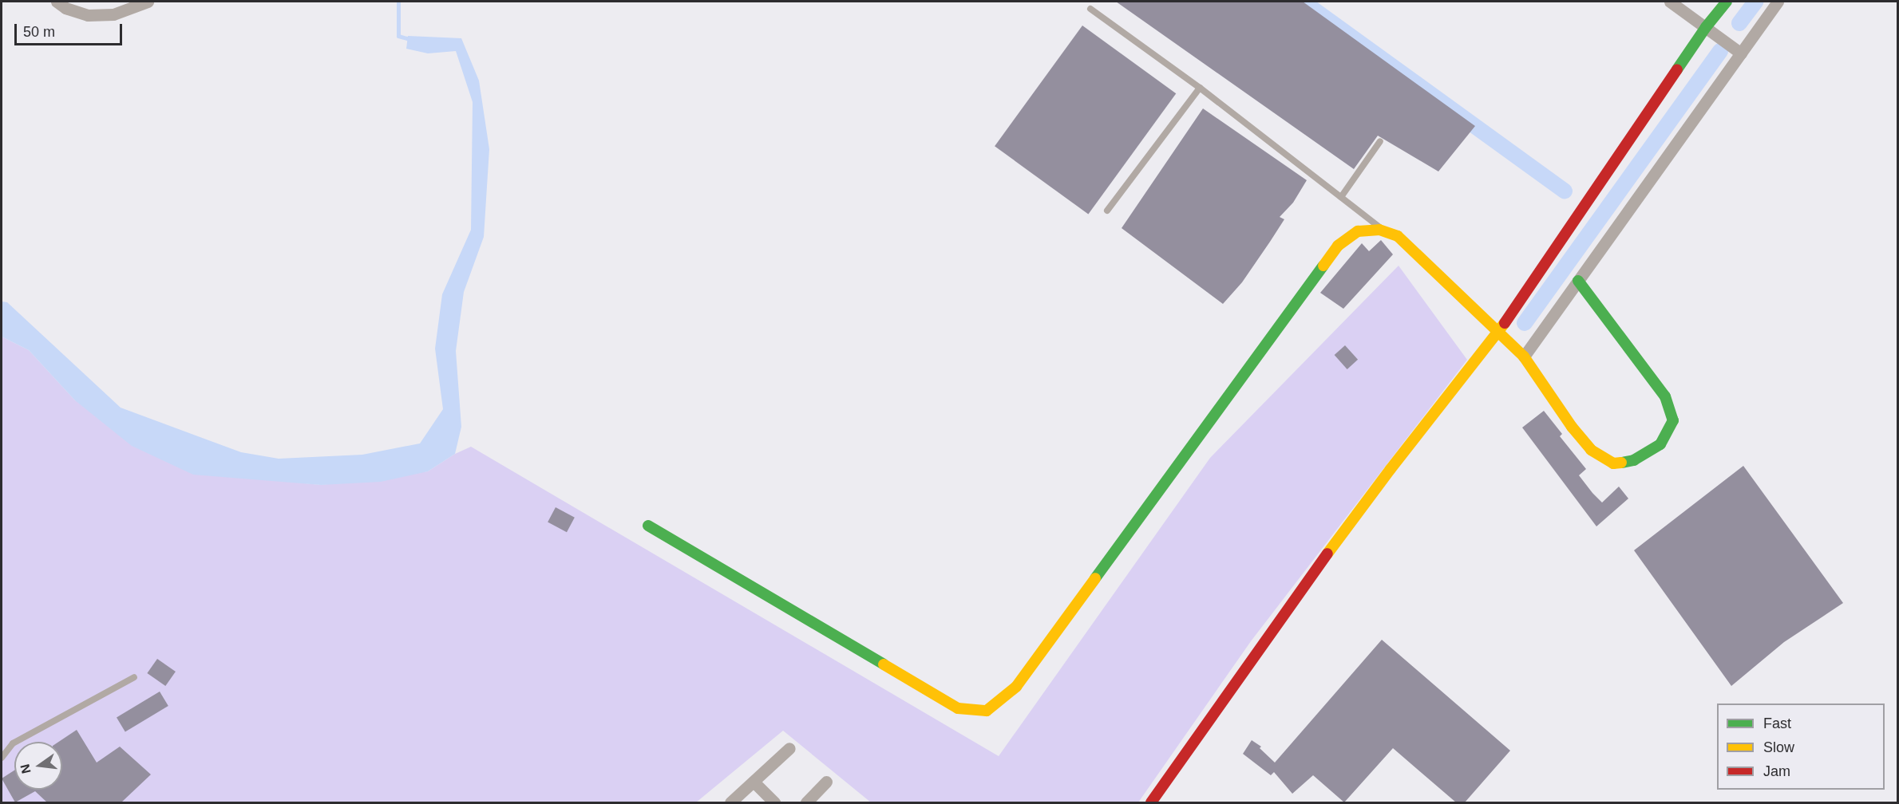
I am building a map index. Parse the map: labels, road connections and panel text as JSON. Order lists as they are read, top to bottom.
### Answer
{
  "legend": ["Fast", "Slow", "Jam"],
  "scale_bar": "50 m",
  "north": "left"
}
